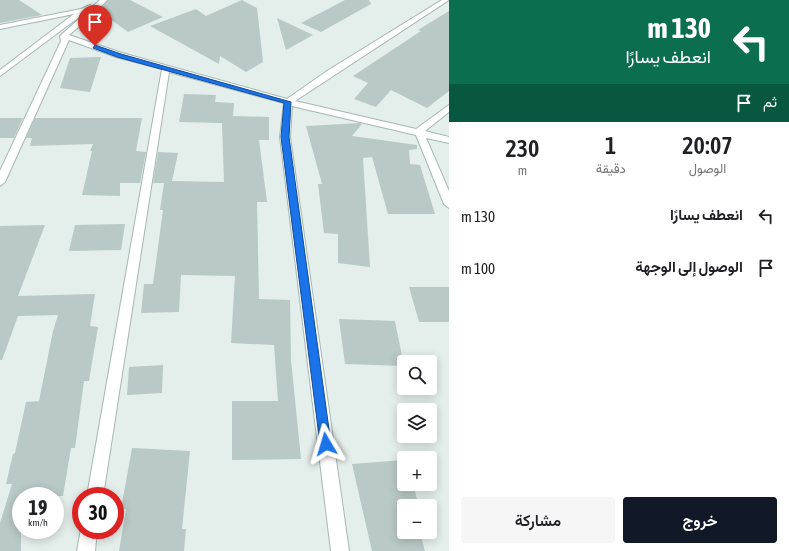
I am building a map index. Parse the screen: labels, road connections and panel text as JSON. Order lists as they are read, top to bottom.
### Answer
{
  "page": {
    "turn": ["130 m", "انعطف يسارًا"],
    "then": "ثم",
    "eta": [
      "20:07",
      "الوصول",
      "1",
      "دقيقة",
      "230",
      "m"
    ],
    "list": [
      {
        "name": "انعطف يسارًا",
        "value": "130 m"
      },
      {
        "name": "الوصول إلى الوجهة",
        "value": "100 m"
      }
    ],
    "map_buttons": ["+", "−"],
    "speed": "19 km/h",
    "limit": "30",
    "buttons": ["خروج", "مشاركة"]
  }
}
